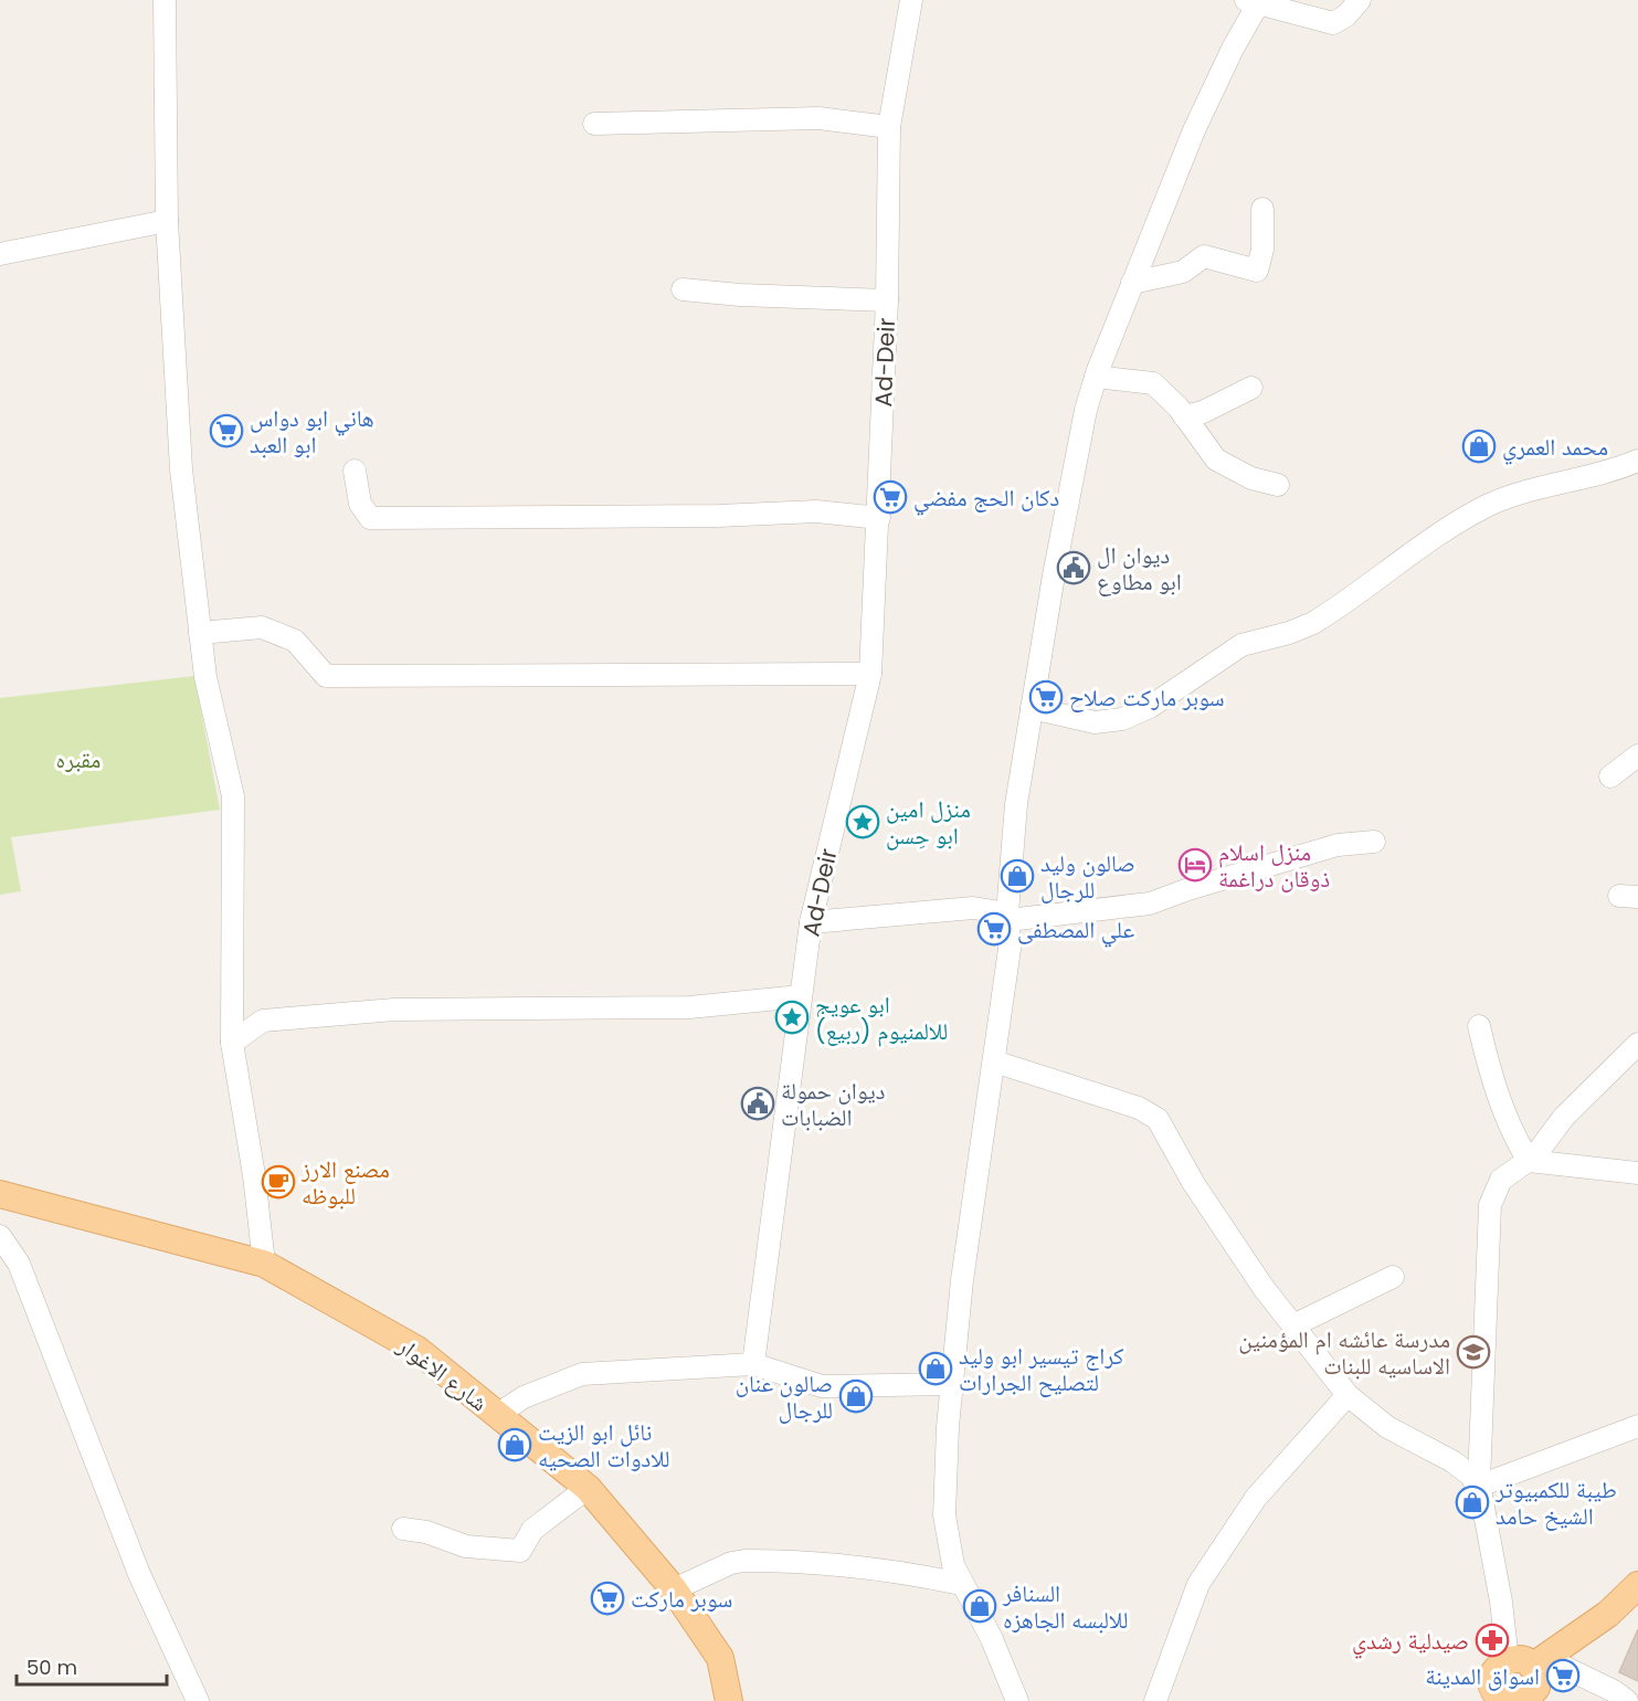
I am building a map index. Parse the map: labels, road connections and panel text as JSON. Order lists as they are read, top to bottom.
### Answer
{
  "streets": {
    "main road": ["شارع الاغوار"],
    "street": ["Ad-Deir"]
  },
  "parks": ["مقبره"],
  "places": {
    "supermarket": [
      "هاني ابو دواس ابو العبد",
      "دكان الحج مفضي",
      "سوبر ماركت صلاح",
      "علي المصطفى",
      "سوبر ماركت",
      "اسواق المدينة"
    ],
    "shop": [
      "محمد العمري",
      "صالون وليد للرجال",
      "كراج تيسير ابو وليد لتصليح الجرارات",
      "صالون عنان للرجال",
      "نائل ابو الزيت للادوات الصحيه",
      "طيبة للكمبيوتر الشيخ حامد",
      "السنافر للالبسه الجاهزه"
    ],
    "public building": ["ديوان ال ابو مطاوع", "ديوان حمولة الضبابات"],
    "place": ["منزل امين ابو حِسن", "ابو عويج للالمنيوم (ربيع)"],
    "hotel": ["منزل اسلام ذوقان دراغمة"],
    "cafe": ["مصنع الارز للبوظه"],
    "school or university": ["مدرسة عائشه ام المؤمنين الاساسيه للبنات"],
    "pharmacy": ["صيدلية رشدي"]
  },
  "scale_bar": "50 m"
}
